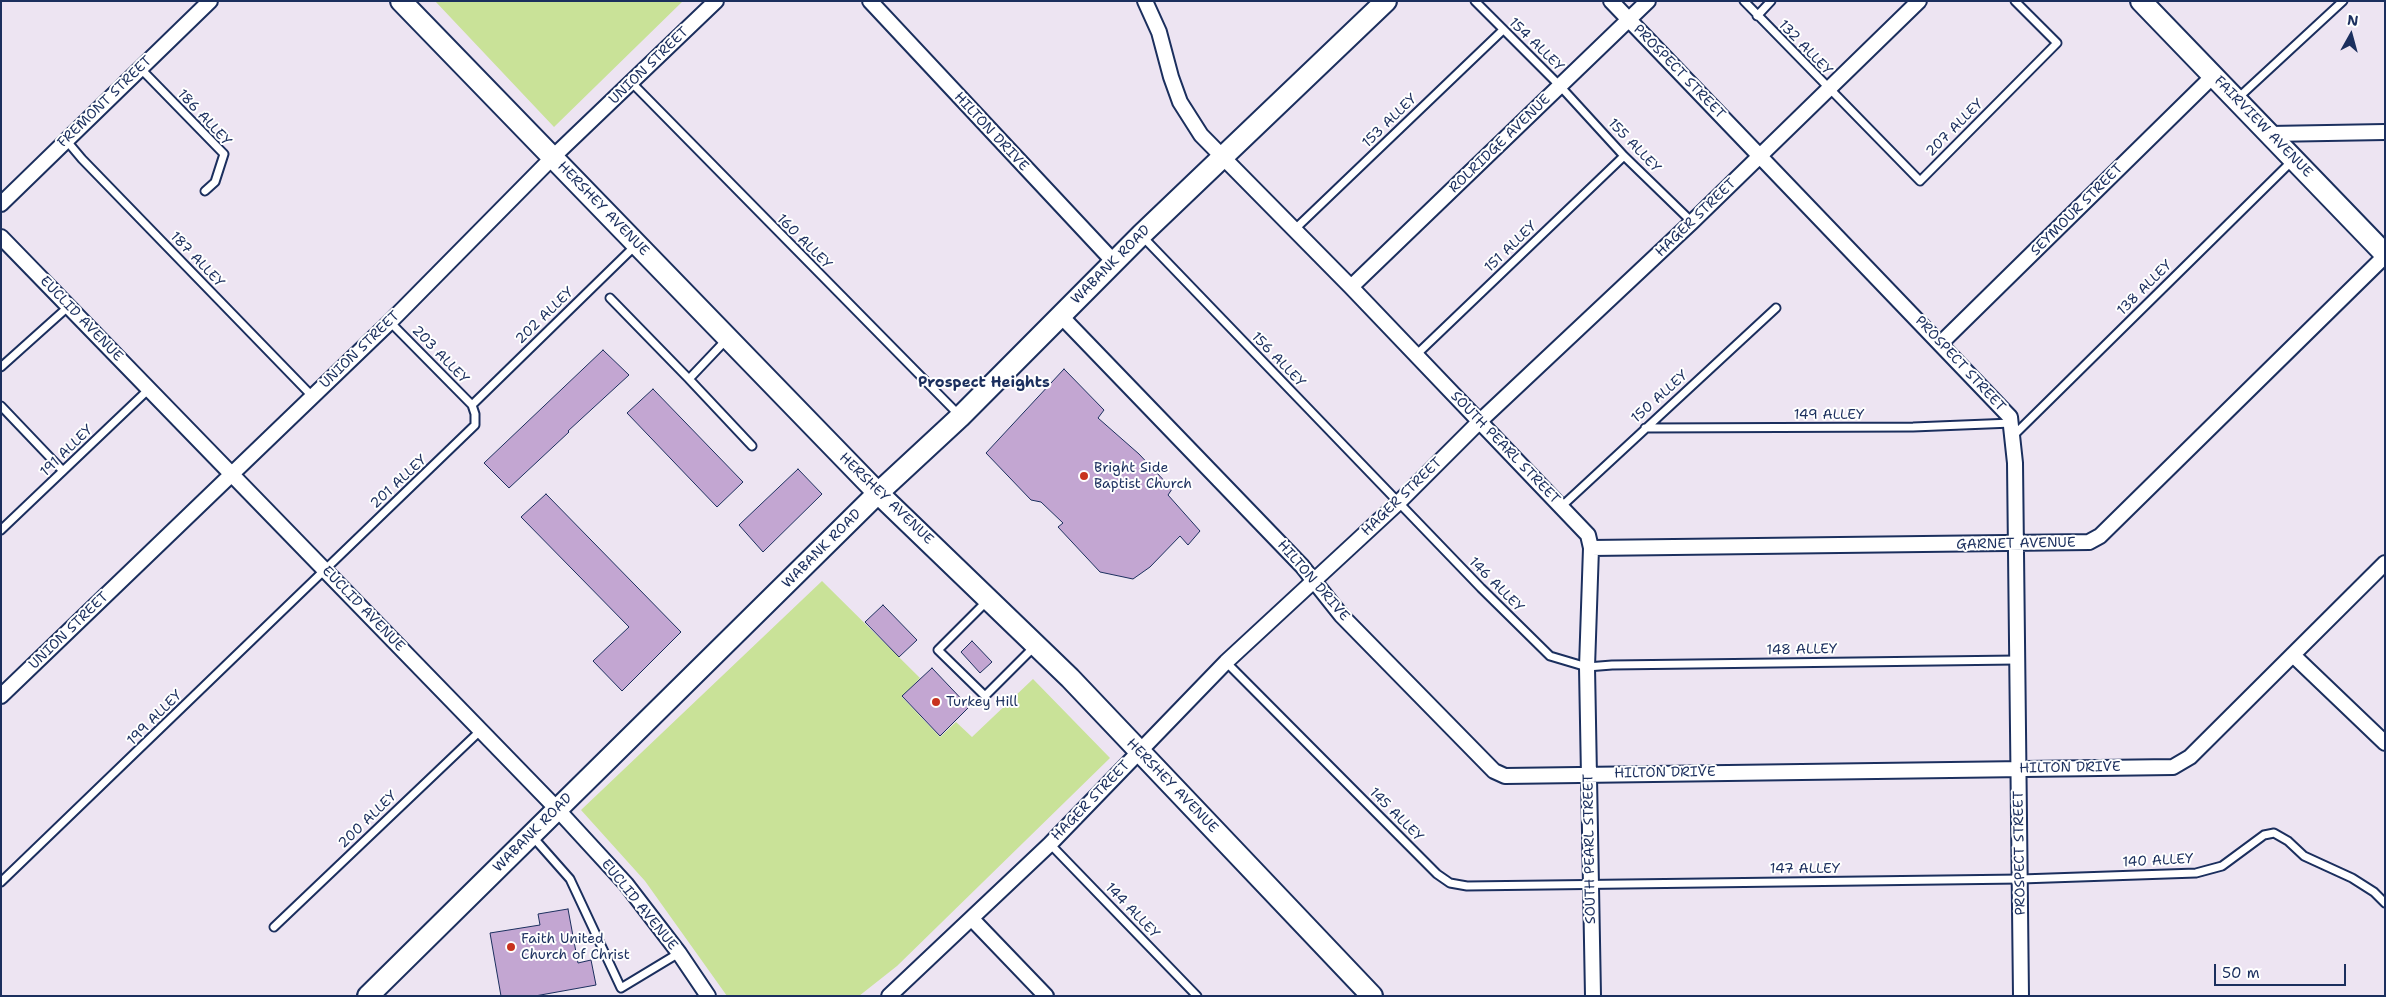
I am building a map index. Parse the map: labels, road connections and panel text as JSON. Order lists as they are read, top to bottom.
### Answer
{
  "streets": {
    "street": [
      "UNION STREET",
      "PROSPECT STREET",
      "FREMONT STREET",
      "FAIRVIEW AVENUE",
      "HILTON DRIVE",
      "ROLRIDGE AVENUE",
      "HERSHEY AVENUE",
      "SEYMOUR STREET",
      "HAGER STREET",
      "WABANK ROAD",
      "EUCLID AVENUE",
      "SOUTH PEARL STREET",
      "GARNET AVENUE"
    ],
    "lane": [
      "154 ALLEY",
      "132 ALLEY",
      "186 ALLEY",
      "153 ALLEY",
      "207 ALLEY",
      "155 ALLEY",
      "160 ALLEY",
      "151 ALLEY",
      "187 ALLEY",
      "138 ALLEY",
      "202 ALLEY",
      "203 ALLEY",
      "156 ALLEY",
      "150 ALLEY",
      "149 ALLEY",
      "191 ALLEY",
      "201 ALLEY",
      "146 ALLEY",
      "148 ALLEY",
      "199 ALLEY",
      "145 ALLEY",
      "200 ALLEY",
      "140 ALLEY",
      "147 ALLEY",
      "144 ALLEY"
    ]
  },
  "crossings": [
    ["154 ALLEY", "153 ALLEY"],
    ["154 ALLEY", "ROLRIDGE AVENUE"],
    ["154 ALLEY", "155 ALLEY"],
    ["132 ALLEY", "207 ALLEY"],
    ["132 ALLEY", "HAGER STREET"],
    ["UNION STREET", "HERSHEY AVENUE"],
    ["UNION STREET", "160 ALLEY"],
    ["UNION STREET", "187 ALLEY"],
    ["UNION STREET", "EUCLID AVENUE"],
    ["UNION STREET", "203 ALLEY"],
    ["PROSPECT STREET", "HILTON DRIVE"],
    ["PROSPECT STREET", "ROLRIDGE AVENUE"],
    ["PROSPECT STREET", "SEYMOUR STREET"],
    ["PROSPECT STREET", "HAGER STREET"],
    ["PROSPECT STREET", "138 ALLEY"],
    ["PROSPECT STREET", "149 ALLEY"],
    ["PROSPECT STREET", "GARNET AVENUE"],
    ["PROSPECT STREET", "148 ALLEY"],
    ["PROSPECT STREET", "140 ALLEY"],
    ["PROSPECT STREET", "147 ALLEY"],
    ["FREMONT STREET", "186 ALLEY"],
    ["FREMONT STREET", "187 ALLEY"],
    ["153 ALLEY", "SOUTH PEARL STREET"],
    ["FAIRVIEW AVENUE", "SEYMOUR STREET"],
    ["FAIRVIEW AVENUE", "138 ALLEY"],
    ["FAIRVIEW AVENUE", "GARNET AVENUE"],
    ["207 ALLEY", "HAGER STREET"],
    ["HILTON DRIVE", "HAGER STREET"],
    ["HILTON DRIVE", "WABANK ROAD"],
    ["HILTON DRIVE", "SOUTH PEARL STREET"],
    ["ROLRIDGE AVENUE", "155 ALLEY"],
    ["ROLRIDGE AVENUE", "SOUTH PEARL STREET"],
    ["155 ALLEY", "HAGER STREET"],
    ["155 ALLEY", "151 ALLEY"],
    ["HERSHEY AVENUE", "HAGER STREET"],
    ["HERSHEY AVENUE", "WABANK ROAD"],
    ["HERSHEY AVENUE", "202 ALLEY"],
    ["HAGER STREET", "156 ALLEY"],
    ["HAGER STREET", "SOUTH PEARL STREET"],
    ["HAGER STREET", "146 ALLEY"],
    ["HAGER STREET", "145 ALLEY"],
    ["HAGER STREET", "144 ALLEY"],
    ["160 ALLEY", "WABANK ROAD"],
    ["151 ALLEY", "SOUTH PEARL STREET"],
    ["WABANK ROAD", "EUCLID AVENUE"],
    ["WABANK ROAD", "156 ALLEY"],
    ["WABANK ROAD", "SOUTH PEARL STREET"],
    ["138 ALLEY", "149 ALLEY"],
    ["202 ALLEY", "203 ALLEY"],
    ["202 ALLEY", "201 ALLEY"],
    ["EUCLID AVENUE", "191 ALLEY"],
    ["EUCLID AVENUE", "201 ALLEY"],
    ["EUCLID AVENUE", "199 ALLEY"],
    ["EUCLID AVENUE", "200 ALLEY"],
    ["203 ALLEY", "201 ALLEY"],
    ["156 ALLEY", "146 ALLEY"],
    ["150 ALLEY", "149 ALLEY"],
    ["150 ALLEY", "SOUTH PEARL STREET"],
    ["SOUTH PEARL STREET", "GARNET AVENUE"],
    ["SOUTH PEARL STREET", "146 ALLEY"],
    ["SOUTH PEARL STREET", "148 ALLEY"],
    ["SOUTH PEARL STREET", "145 ALLEY"],
    ["SOUTH PEARL STREET", "147 ALLEY"],
    ["201 ALLEY", "199 ALLEY"],
    ["146 ALLEY", "148 ALLEY"],
    ["145 ALLEY", "147 ALLEY"],
    ["140 ALLEY", "147 ALLEY"]
  ],
  "districts": ["Prospect Heights"],
  "places": ["Bright Side Baptist Church", "Turkey Hill", "Faith United Church of Christ"],
  "scale_bar": "50 m",
  "north": "top"
}
